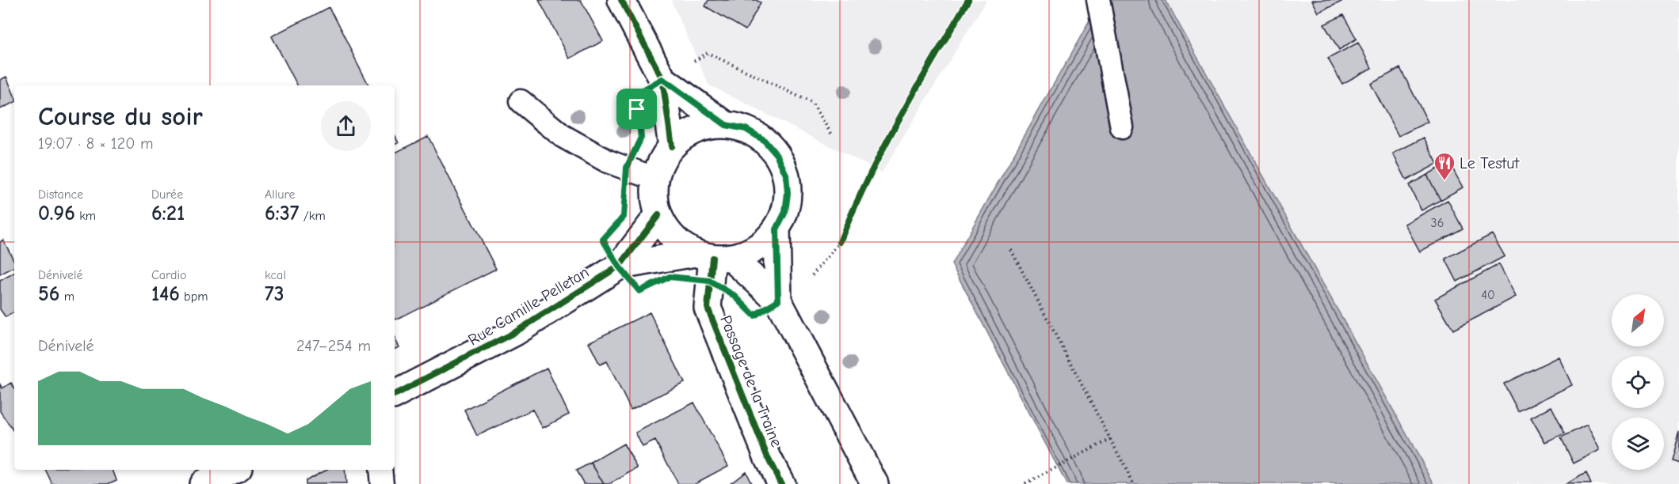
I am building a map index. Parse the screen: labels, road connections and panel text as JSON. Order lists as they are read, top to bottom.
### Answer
{
  "streets": {
    "main road": ["Rue Camille Pelletan", "Passage de la Traine"]
  },
  "crossings": [
    ["Rue Camille Pelletan", "Passage de la Traine"]
  ],
  "places": {
    "restaurant": ["Le Testut"]
  },
  "house_numbers": ["36", "40"],
  "north": "top right",
  "page": {
    "heading": ["Course du soir", "19:07 · 8 × 120 m"],
    "stats": [
      ["Distance", "0.96 km"],
      ["Durée", "6:21"],
      ["Allure", "6:37 /km"],
      ["Dénivelé", "56 m"],
      ["Cardio", "146 bpm"],
      ["kcal", "73"]
    ],
    "chart": ["Dénivelé", "247–254 m"]
  }
}
